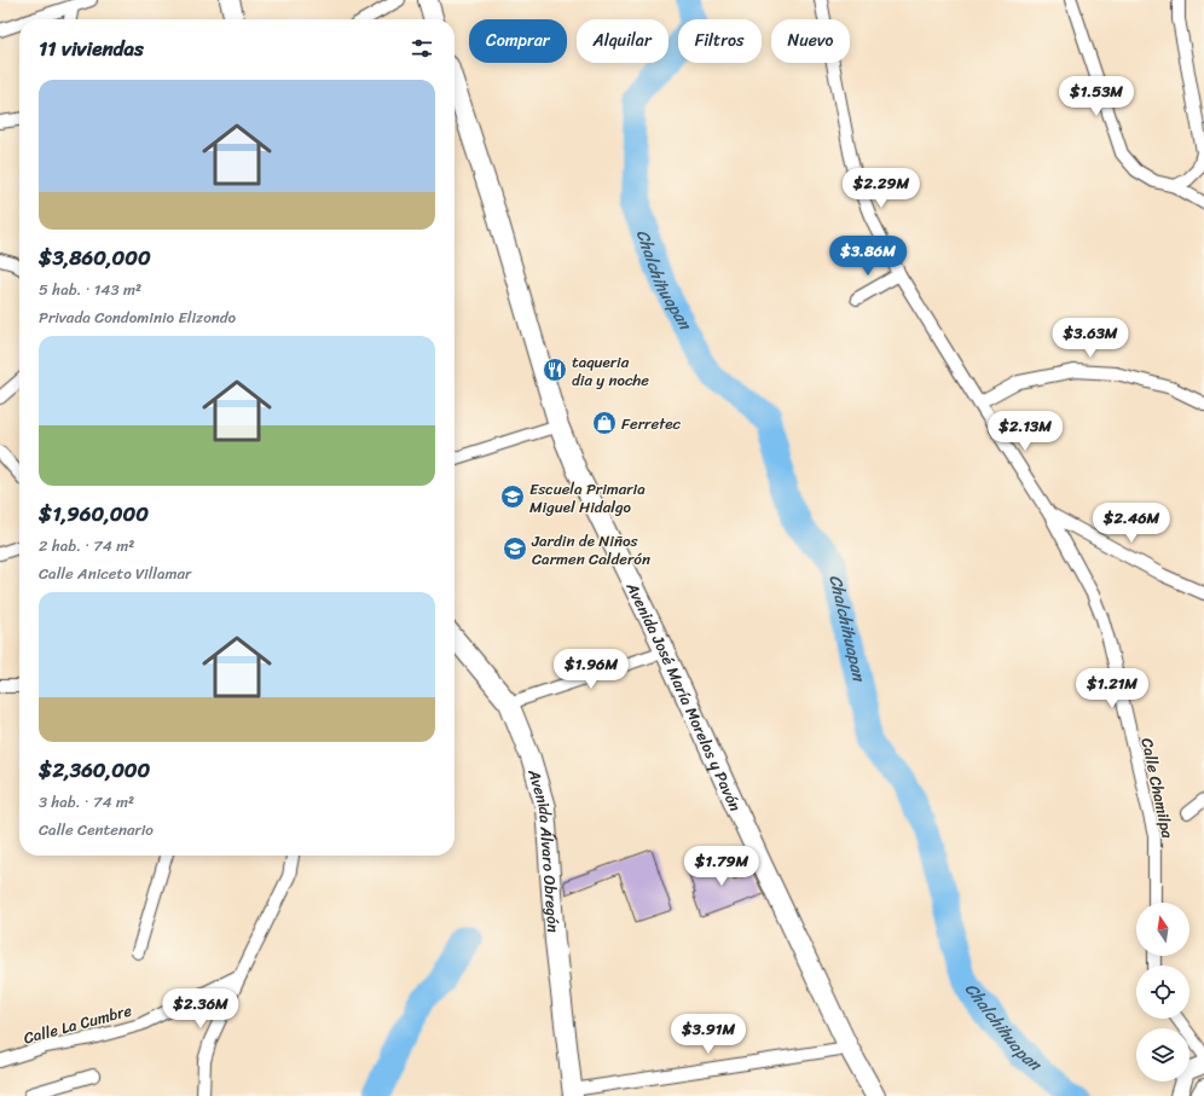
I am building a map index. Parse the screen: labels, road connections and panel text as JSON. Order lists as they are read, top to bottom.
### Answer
{
  "streets": {
    "main road": ["Avenida José María Morelos y Pavón", "Avenida Álvaro Obregón"],
    "street": ["Calle Chamilpa", "Calle La Cumbre"]
  },
  "water": ["Chalchihuapan"],
  "places": {
    "restaurant": ["taqueria dia y noche"],
    "shop": ["Ferretec"],
    "school or university": ["Escuela Primaria Miguel Hidalgo", "Jardin de Niños Carmen Calderón"]
  },
  "north": "top",
  "page": {
    "chip": [
      "Comprar",
      "Alquilar",
      "Filtros",
      "Nuevo"
    ],
    "heading": "11 viviendas",
    "price": [
      "$1.53M",
      "$2.29M",
      "$3.86M",
      "$3.63M",
      "$2.13M",
      "$2.46M",
      "$1.96M",
      "$1.21M",
      "$1.79M",
      "$2.36M",
      "$3.91M"
    ],
    "list": [
      {
        "name": "$3,860,000",
        "note": "5 hab. · 143 m² · Privada Condominio Elizondo"
      },
      {
        "name": "$1,960,000",
        "note": "2 hab. · 74 m² · Calle Aniceto Villamar"
      },
      {
        "name": "$2,360,000",
        "note": "3 hab. · 74 m² · Calle Centenario"
      }
    ]
  }
}
